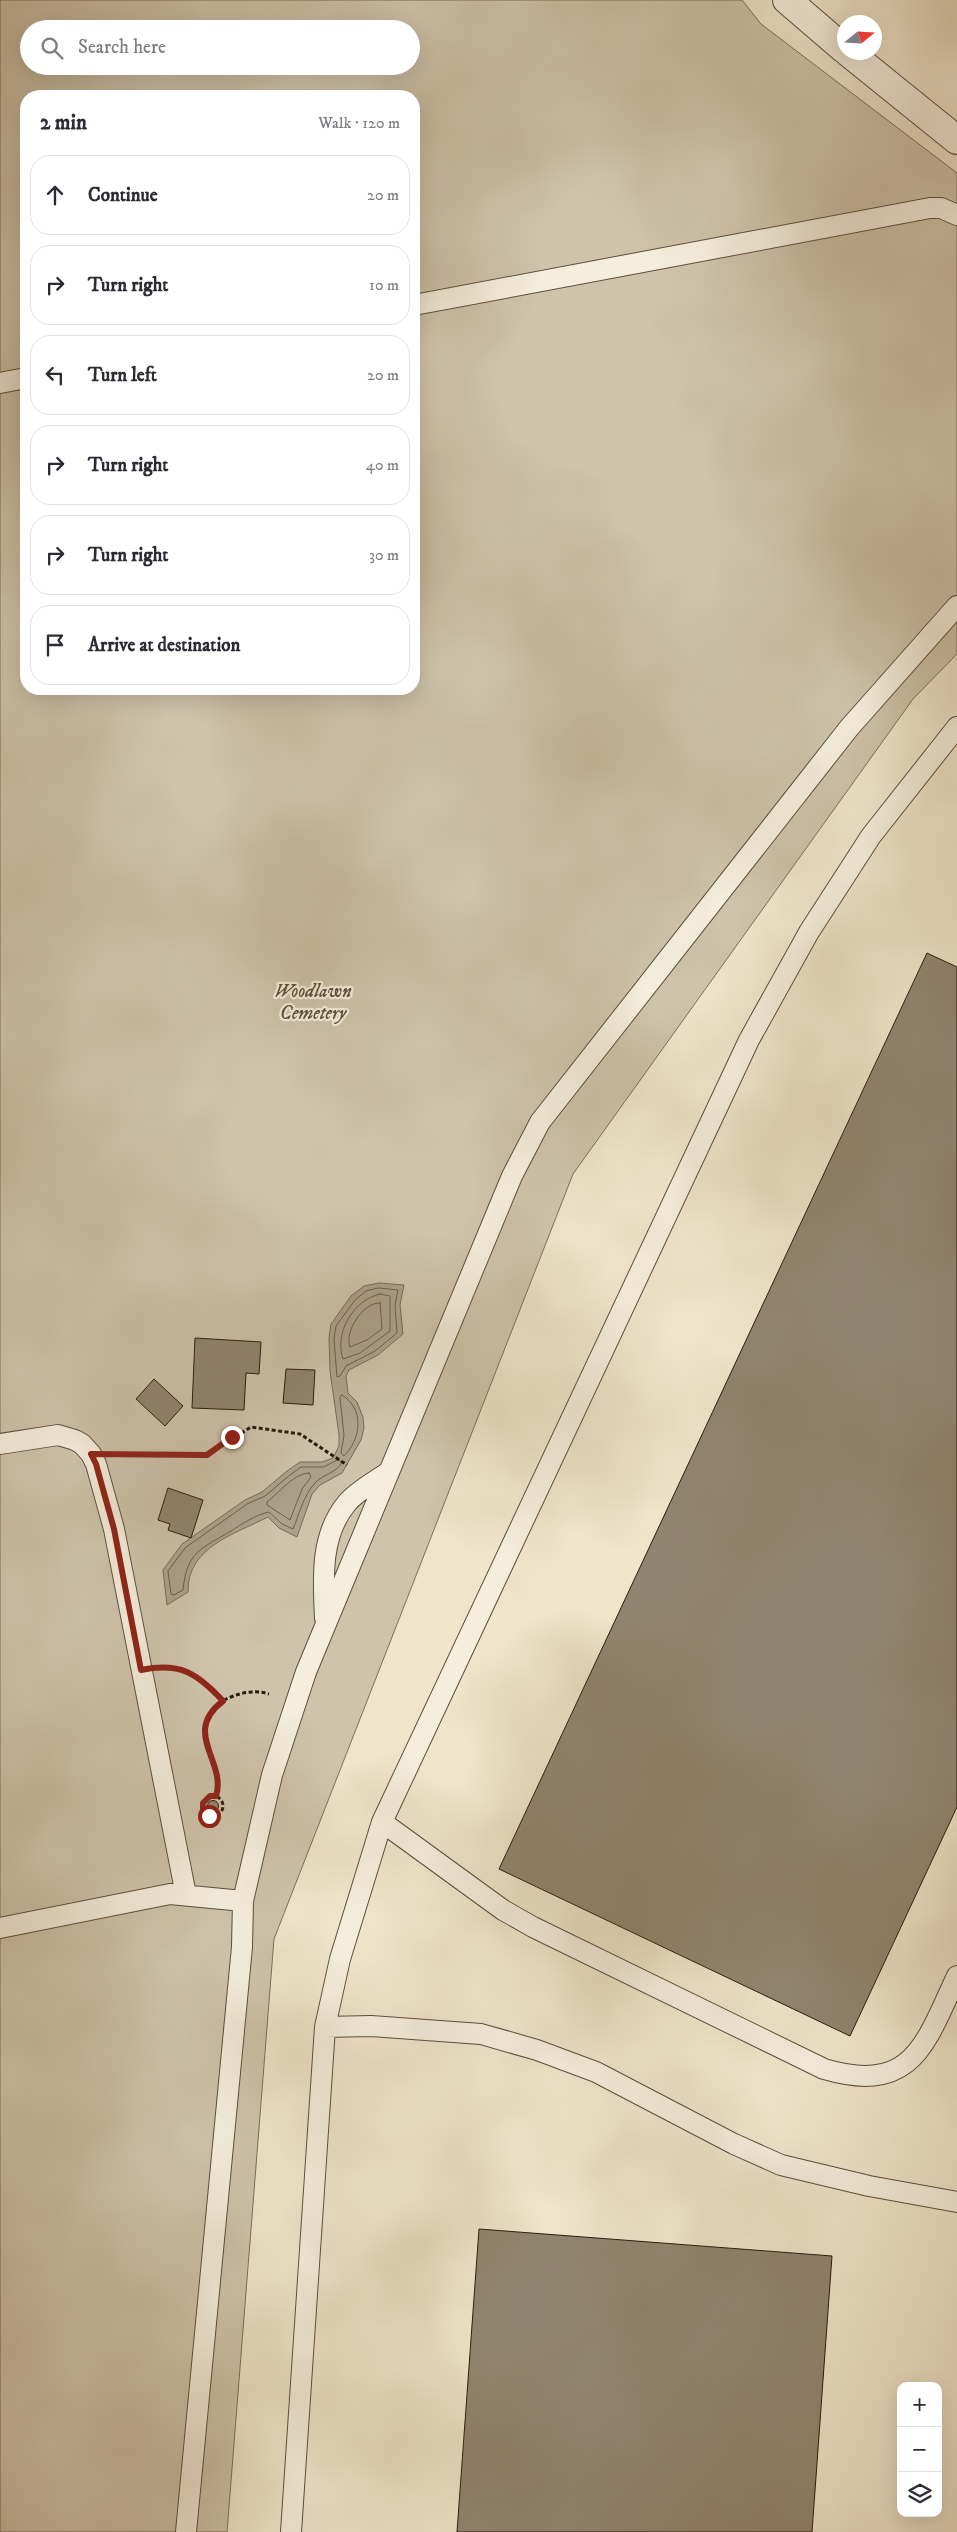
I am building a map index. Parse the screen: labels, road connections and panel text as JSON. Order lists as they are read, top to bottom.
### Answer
{
  "parks": ["Woodlawn Cemetery"],
  "north": "right",
  "page": {
    "search": "Search here",
    "heading": ["2 min", "Walk · 120 m"],
    "list": [
      ["Continue", "20 m"],
      ["Turn right", "10 m"],
      ["Turn left", "20 m"],
      ["Turn right", "40 m"],
      ["Turn right", "30 m"],
      "Arrive at destination"
    ],
    "map_buttons": ["+", "−"]
  }
}
